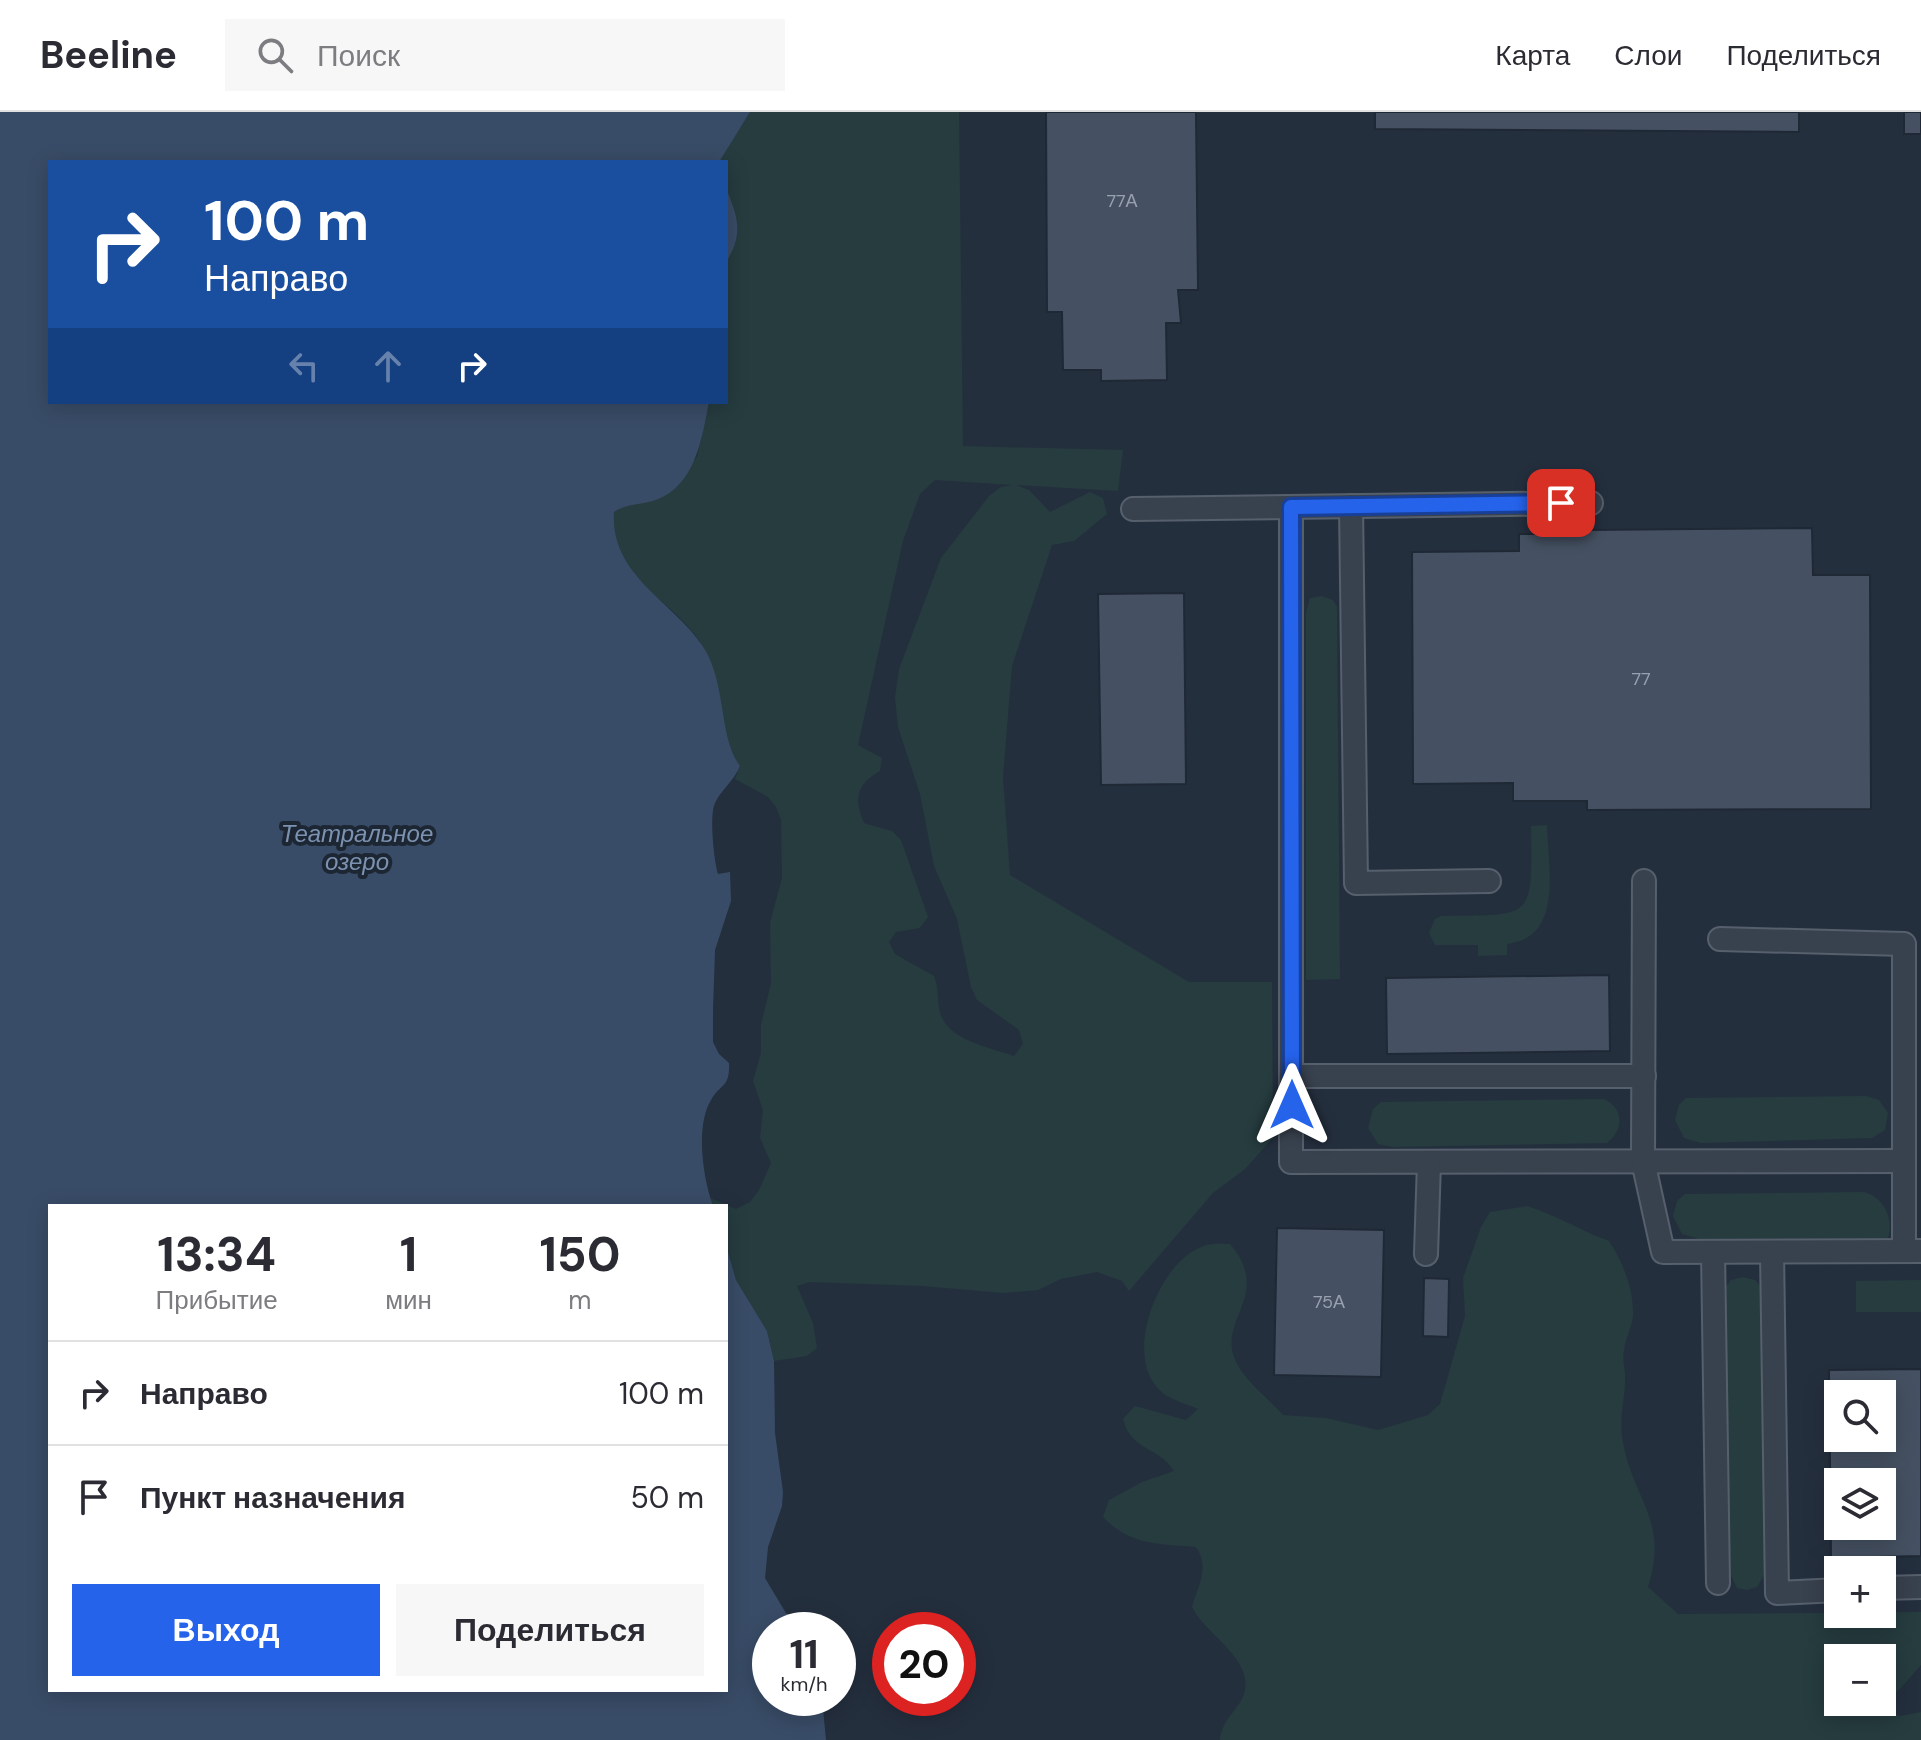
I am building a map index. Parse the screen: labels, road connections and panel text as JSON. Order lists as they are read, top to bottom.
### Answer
{
  "water": ["Театральное озеро"],
  "house_numbers": ["77А", "77", "75А"],
  "page": {
    "header": "Beeline",
    "search": "Поиск",
    "nav": ["Карта", "Слои", "Поделиться"],
    "turn": ["100 m", "Направо"],
    "eta": [
      "13:34",
      "Прибытие",
      "1",
      "мин",
      "150",
      "m"
    ],
    "list": [
      {
        "name": "Направо",
        "value": "100 m"
      },
      {
        "name": "Пункт назначения",
        "value": "50 m"
      }
    ],
    "map_buttons": ["+", "−"],
    "buttons": ["Выход", "Поделиться"],
    "speed": "11 km/h",
    "limit": "20"
  }
}
